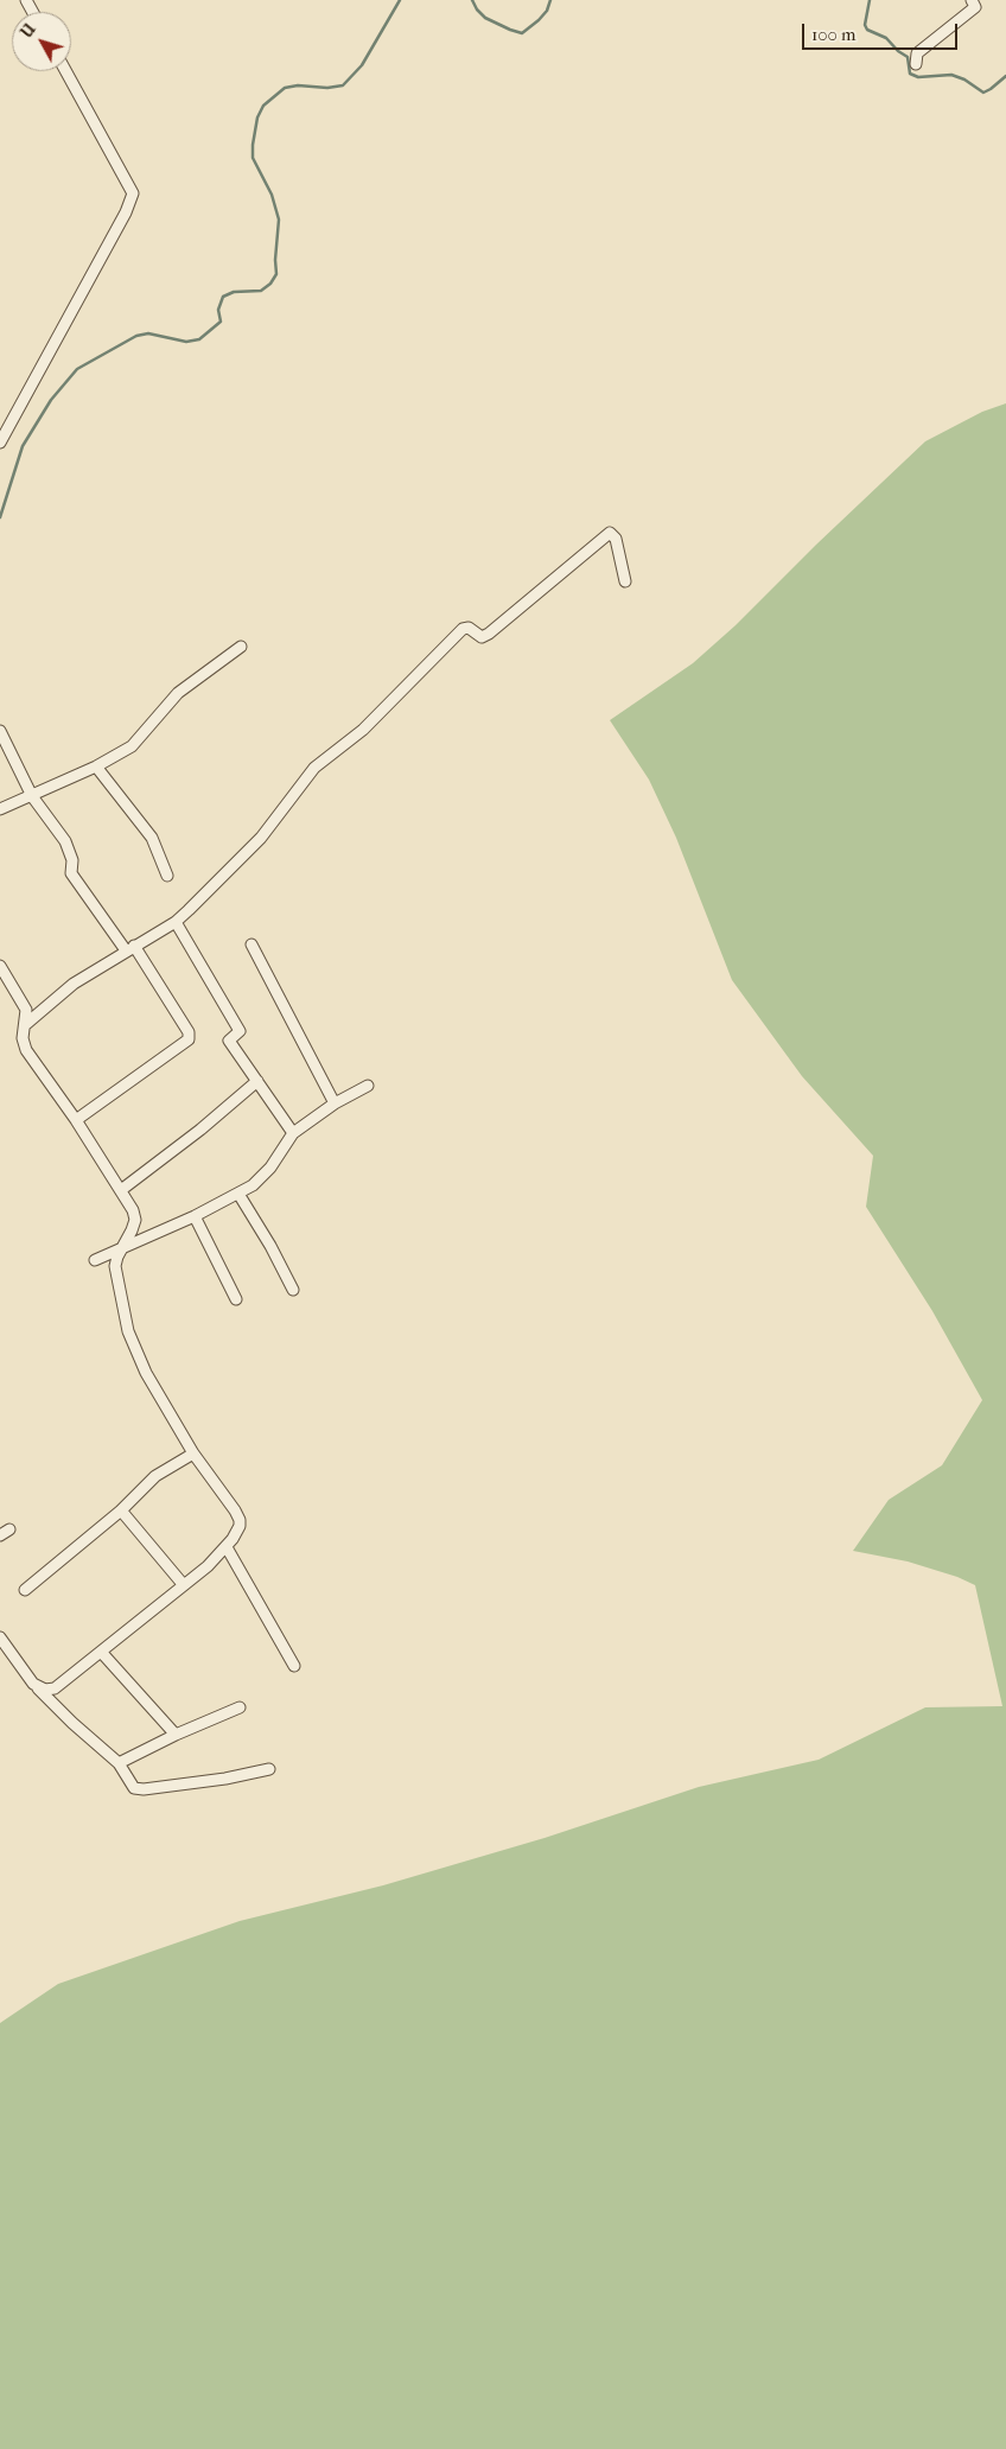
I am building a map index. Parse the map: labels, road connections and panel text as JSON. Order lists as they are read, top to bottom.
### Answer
{
  "scale_bar": "100 m",
  "north": "top left"
}
